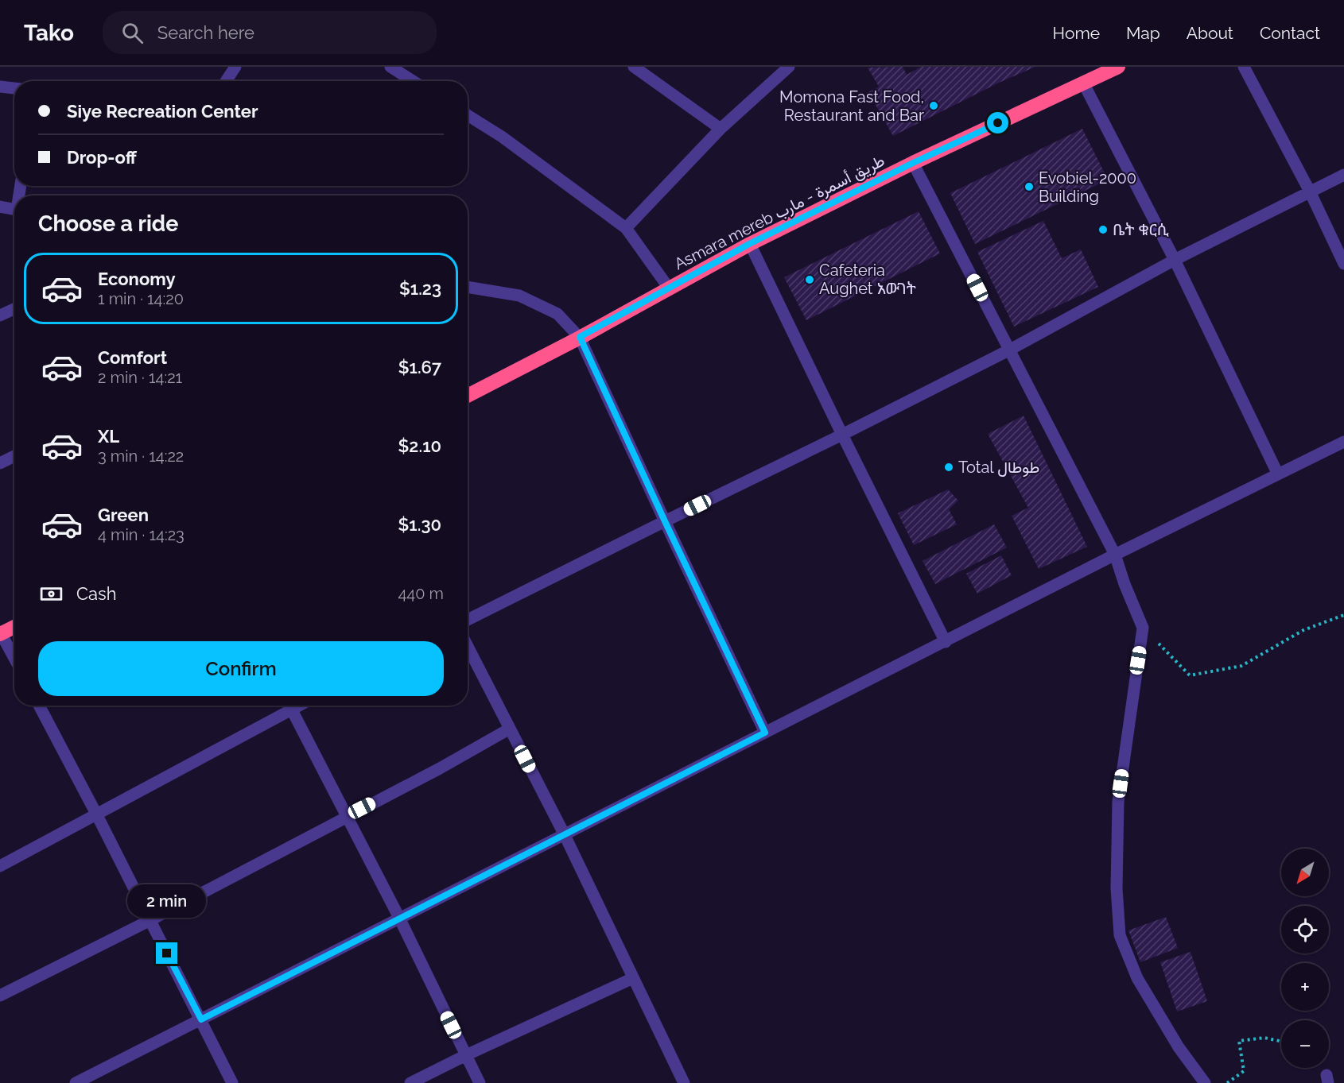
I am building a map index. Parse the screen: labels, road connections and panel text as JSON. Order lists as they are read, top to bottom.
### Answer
{
  "streets": {
    "highway": ["Asmara mereb طريق أسمرة - مارب"]
  },
  "places": [
    "Momona Fast Food, Restaurant and Bar",
    "Evobiel-2000 Building",
    "ቤት ቁርሲ",
    "Cafeteria Aughet አውገት",
    "Total طوطال"
  ],
  "north": "bottom left",
  "page": {
    "header": "Tako",
    "search": "Search here",
    "nav": [
      "Home",
      "Map",
      "About",
      "Contact"
    ],
    "banner": ["Siye Recreation Center", "Drop-off"],
    "heading": "Choose a ride",
    "list": [
      {
        "name": "Economy",
        "note": "1 min · 14:20",
        "value": "$1.23"
      },
      {
        "name": "Comfort",
        "note": "2 min · 14:21",
        "value": "$1.67"
      },
      {
        "name": "XL",
        "note": "3 min · 14:22",
        "value": "$2.10"
      },
      {
        "name": "Green",
        "note": "4 min · 14:23",
        "value": "$1.30"
      }
    ],
    "pay": ["Cash", "440 m"],
    "buttons": "Confirm",
    "map_buttons": ["+", "−"],
    "bubble": "2 min"
  }
}
